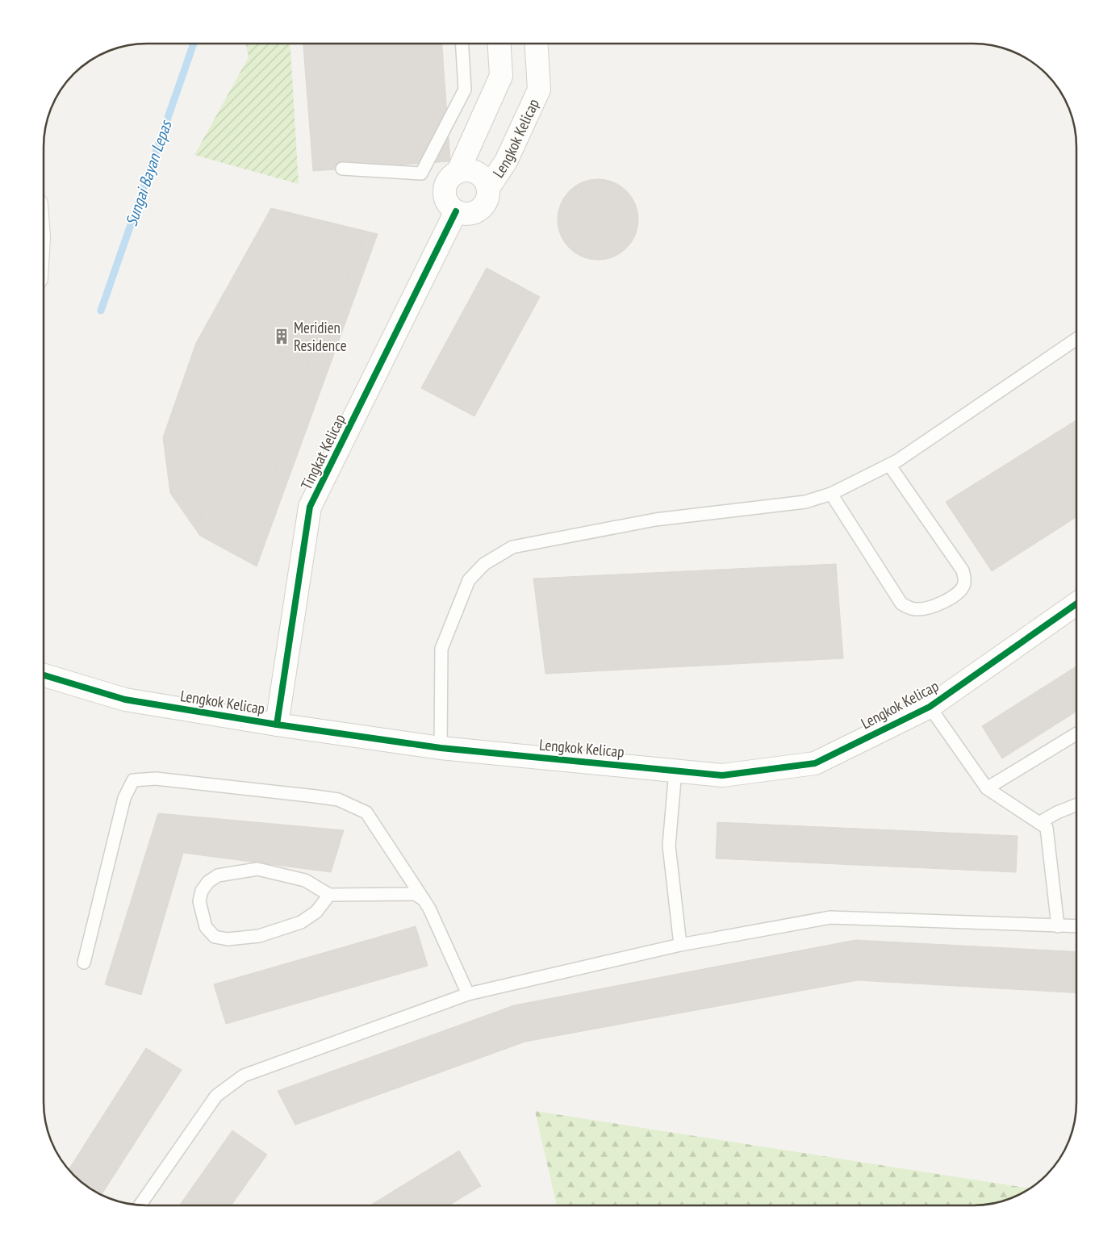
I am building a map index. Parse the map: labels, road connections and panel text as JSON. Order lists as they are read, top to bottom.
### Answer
{
  "streets": {
    "street": ["Lengkok Kelicap", "Tingkat Kelicap"]
  },
  "crossings": [
    ["Lengkok Kelicap", "Tingkat Kelicap"]
  ],
  "water": ["Sungai Bayan Lepas"],
  "places": {
    "building": ["Meridien Residence"]
  }
}
